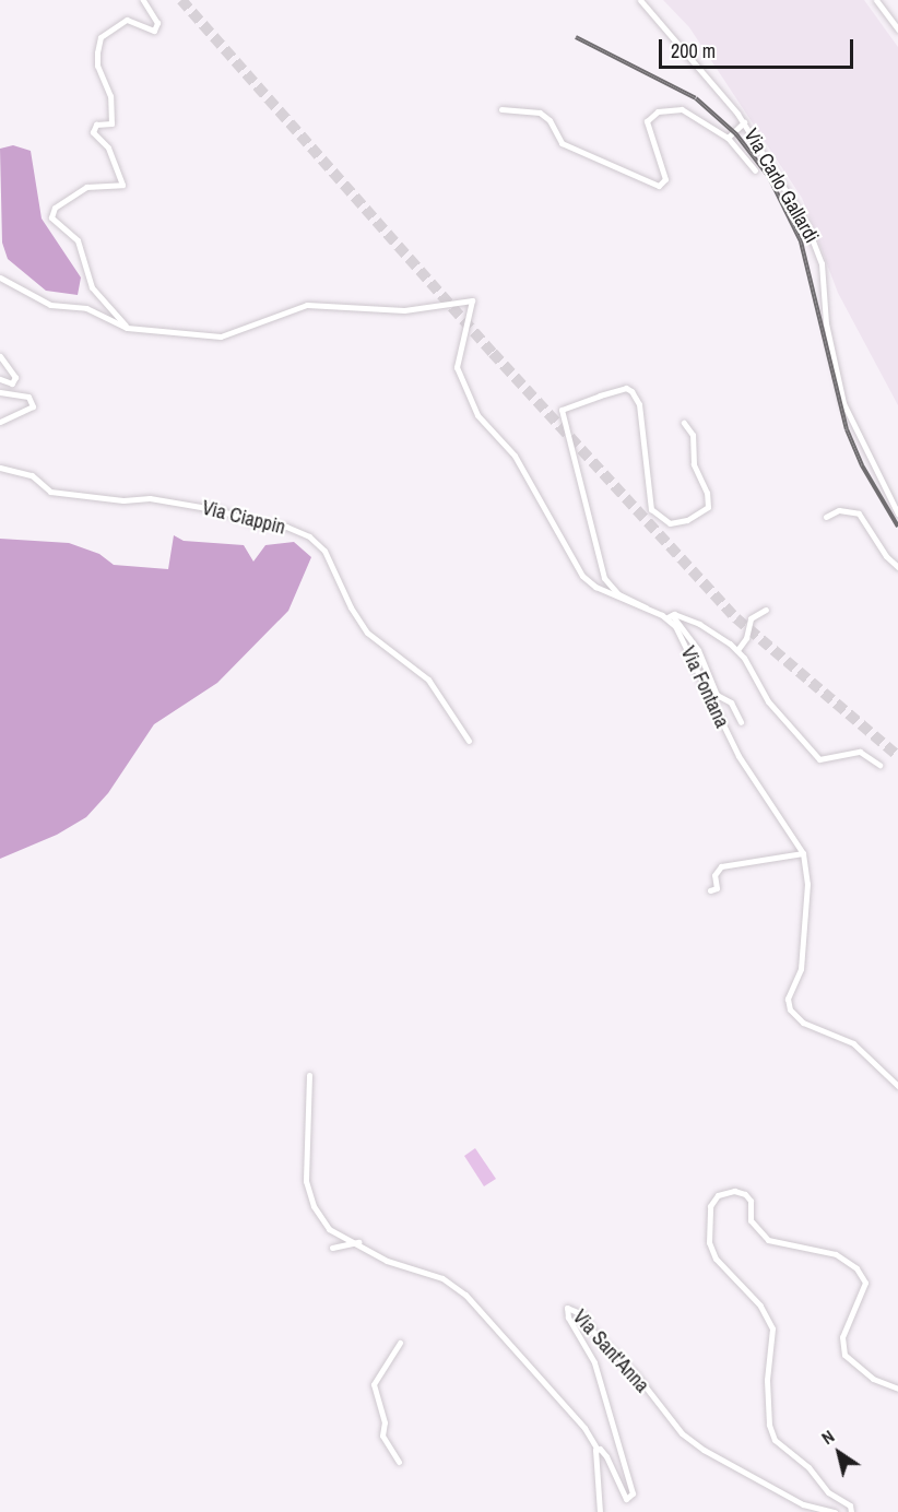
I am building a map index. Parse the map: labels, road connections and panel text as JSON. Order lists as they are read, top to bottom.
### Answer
{
  "streets": {
    "street": [
      "Via Carlo Gallardi",
      "Via Ciappin",
      "Via Fontana",
      "Via Sant'Anna"
    ]
  },
  "scale_bar": "200 m",
  "north": "top left"
}
